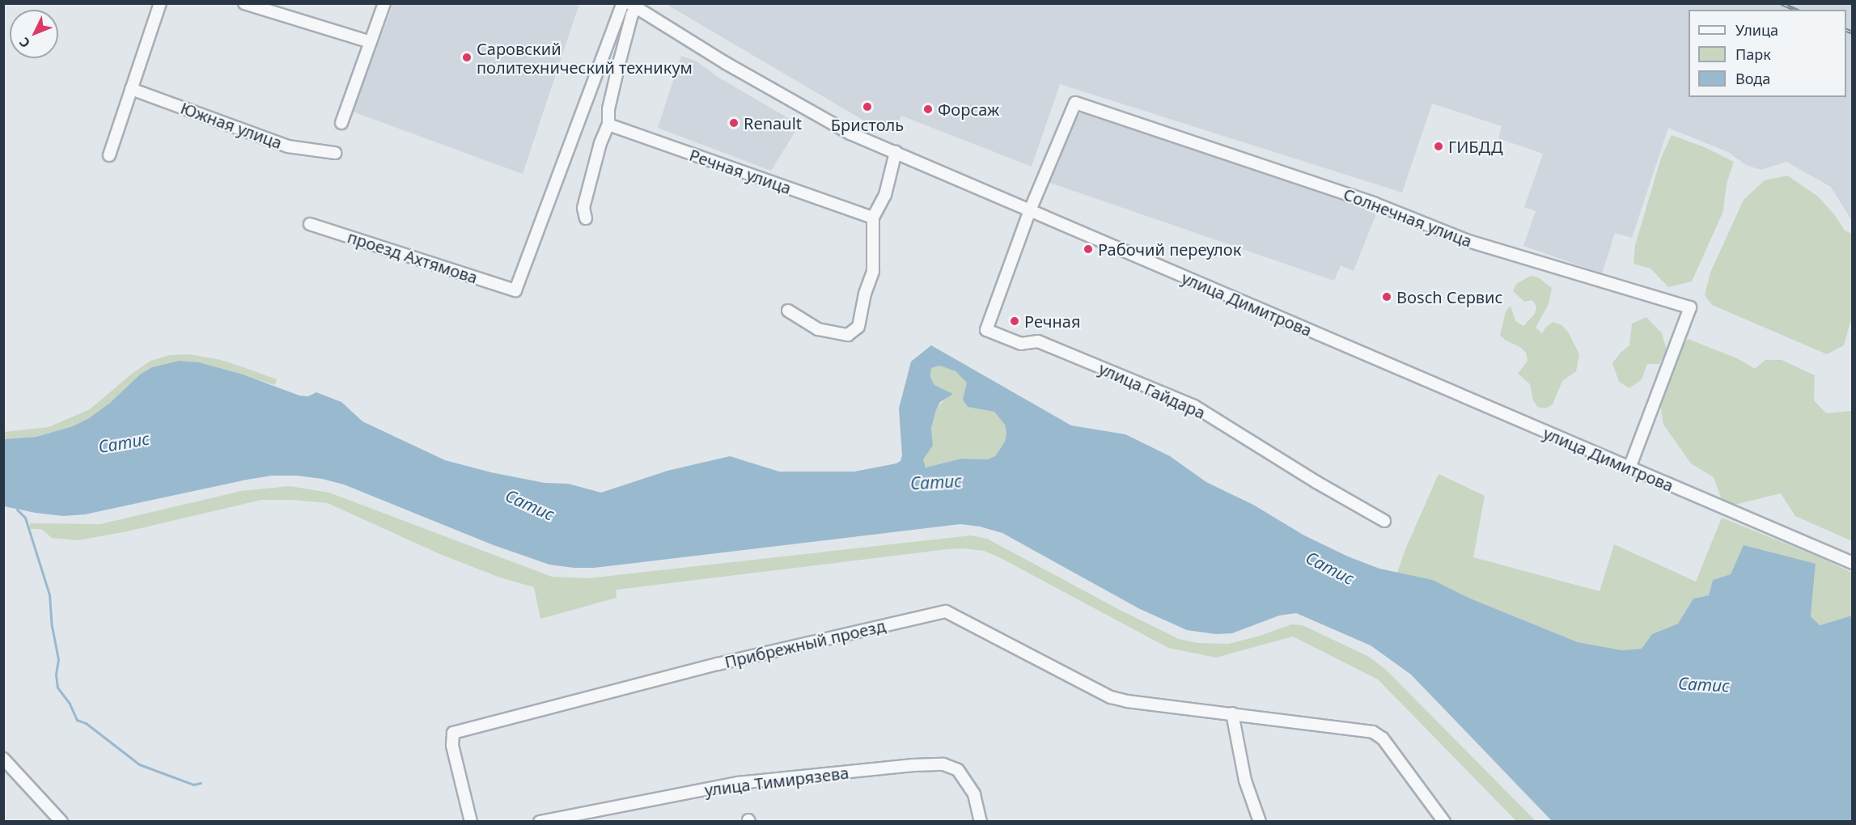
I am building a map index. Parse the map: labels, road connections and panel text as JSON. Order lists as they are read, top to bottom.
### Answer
{
  "streets": {
    "street": [
      "Южная улица",
      "Речная улица",
      "Солнечная улица",
      "проезд Ахтямова",
      "улица Димитрова",
      "улица Гайдара",
      "Прибрежный проезд",
      "улица Тимирязева"
    ]
  },
  "crossings": [
    ["Солнечная улица", "улица Димитрова"],
    ["Солнечная улица", "улица Гайдара"],
    ["улица Димитрова", "улица Гайдара"]
  ],
  "water": ["Сатис"],
  "places": [
    "Саровский политехнический техникум",
    "Бристоль",
    "Форсаж",
    "Renault",
    "ГИБДД",
    "Рабочий переулок",
    "Bosch Сервис",
    "Речная"
  ],
  "legend": ["Улица", "Парк", "Вода"],
  "north": "bottom left"
}
